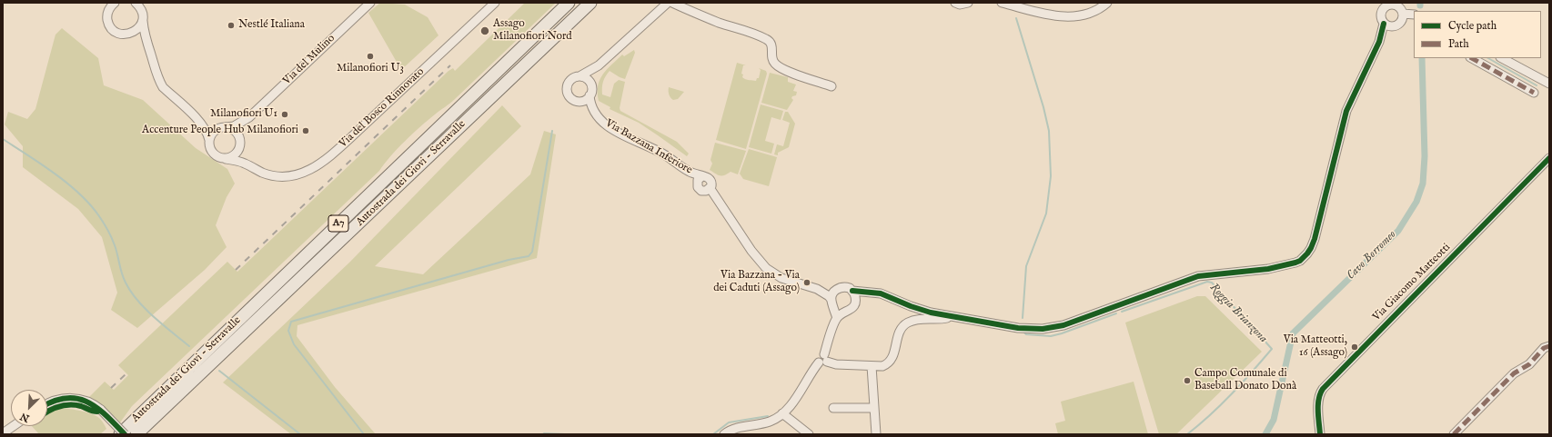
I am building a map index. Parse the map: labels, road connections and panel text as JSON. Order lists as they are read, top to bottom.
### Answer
{
  "streets": {
    "highway": ["Autostrada dei Giovi - Serravalle", "A7"],
    "street": [
      "Via del Mulino",
      "Via del Bosco Rinnovato",
      "Via Bazzana Inferiore",
      "Via Giacomo Matteotti"
    ]
  },
  "crossings": [
    ["Via del Mulino", "Via del Bosco Rinnovato"]
  ],
  "water": ["Cavo Borromeo", "Roggia Brianzona"],
  "places": [
    "Nestlé Italiana",
    "Assago Milanofiori Nord",
    "Milanofiori U3",
    "Milanofiori U1",
    "Accenture People Hub Milanofiori",
    "Via Bazzana - Via dei Caduti (Assago)",
    "Via Matteotti, 16 (Assago)",
    "Campo Comunale di Baseball Donato Donà"
  ],
  "legend": ["Cycle path", "Path"],
  "north": "bottom left"
}
